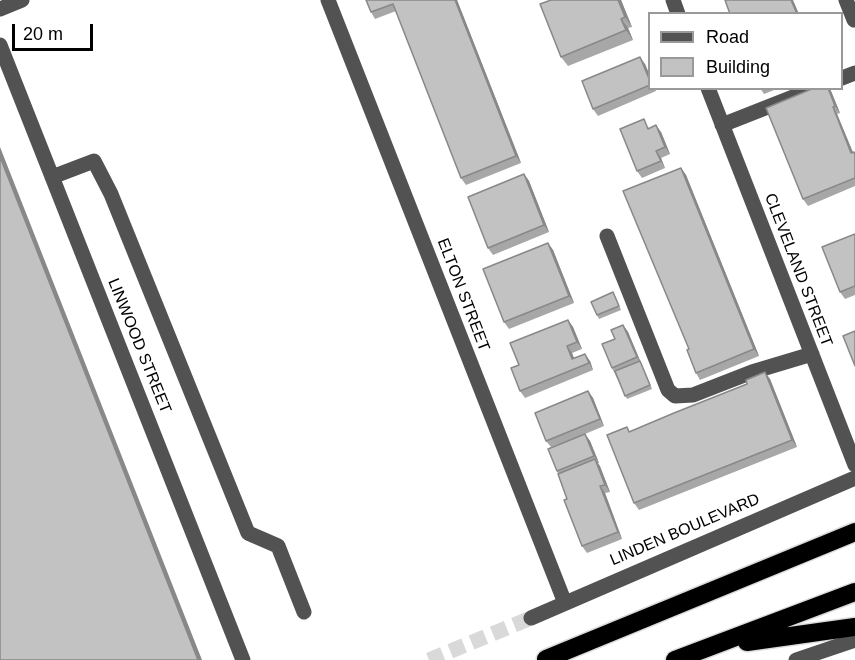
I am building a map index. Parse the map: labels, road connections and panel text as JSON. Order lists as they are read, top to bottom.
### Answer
{
  "streets": {
    "street": [
      "CLEVELAND STREET",
      "ELTON STREET",
      "LINWOOD STREET",
      "LINDEN BOULEVARD"
    ]
  },
  "crossings": [
    ["ELTON STREET", "LINDEN BOULEVARD"]
  ],
  "legend": ["Road", "Building"],
  "scale_bar": "20 m"
}
